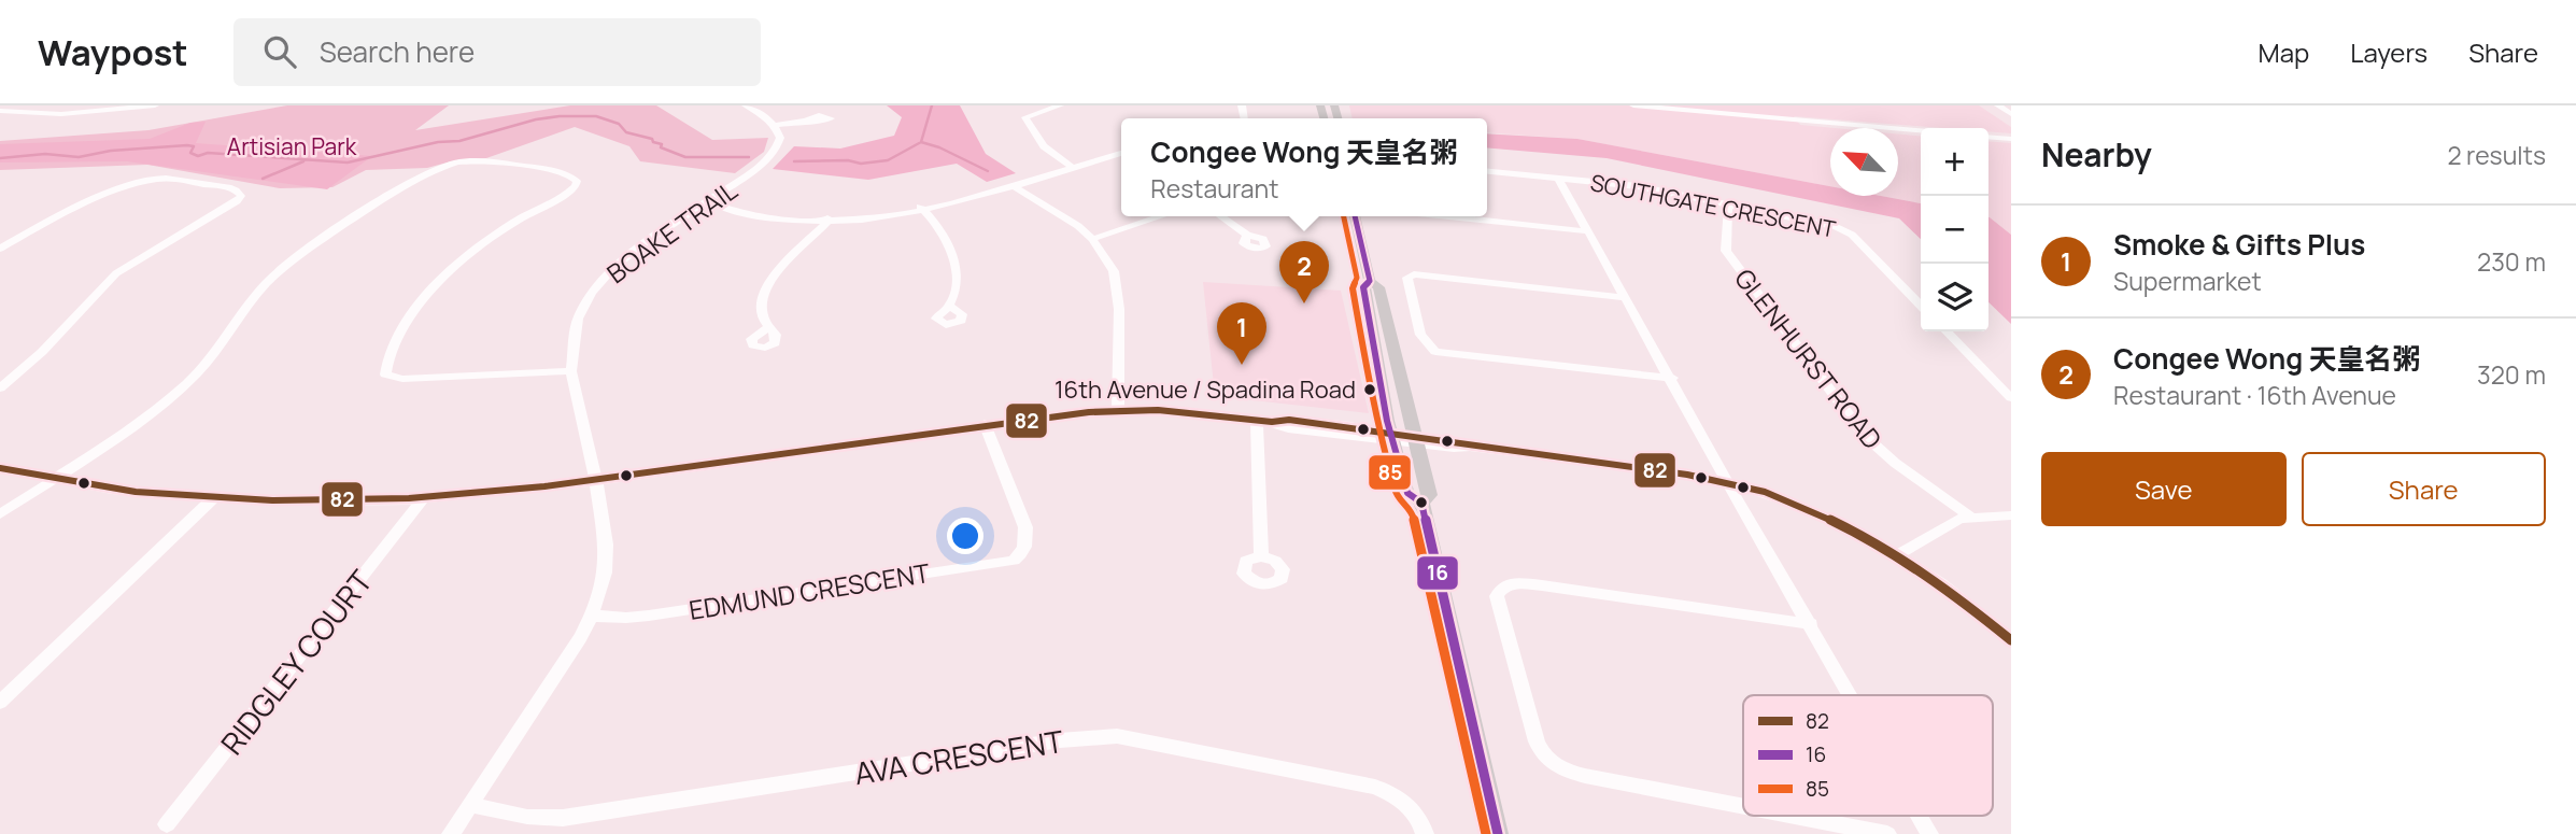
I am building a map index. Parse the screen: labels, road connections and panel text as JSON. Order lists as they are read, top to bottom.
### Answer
{
  "streets": {
    "street": [
      "SOUTHGATE CRESCENT",
      "BOAKE TRAIL",
      "GLENHURST ROAD",
      "EDMUND CRESCENT",
      "RIDGLEY COURT",
      "AVA CRESCENT"
    ]
  },
  "crossings": [
    ["SOUTHGATE CRESCENT", "GLENHURST ROAD"],
    ["BOAKE TRAIL", "EDMUND CRESCENT"],
    ["BOAKE TRAIL", "AVA CRESCENT"]
  ],
  "parks": ["Artisian Park"],
  "places": ["16th Avenue / Spadina Road"],
  "lines": ["transit line 16", "transit line 85", "transit line 82"],
  "legend": ["82", "16", "85"],
  "north": "top left",
  "page": {
    "header": "Waypost",
    "search": "Search here",
    "nav": ["Map", "Layers", "Share"],
    "heading": ["Nearby", "2 results"],
    "popup": ["Congee Wong 天皇名粥", "Restaurant"],
    "map_buttons": ["+", "−"],
    "list": [
      {
        "mark": "1",
        "name": "Smoke & Gifts Plus",
        "note": "Supermarket",
        "value": "230 m"
      },
      {
        "mark": "2",
        "name": "Congee Wong 天皇名粥",
        "note": "Restaurant · 16th Avenue",
        "value": "320 m"
      }
    ],
    "pins": ["2", "1"],
    "buttons": ["Save", "Share"]
  }
}
